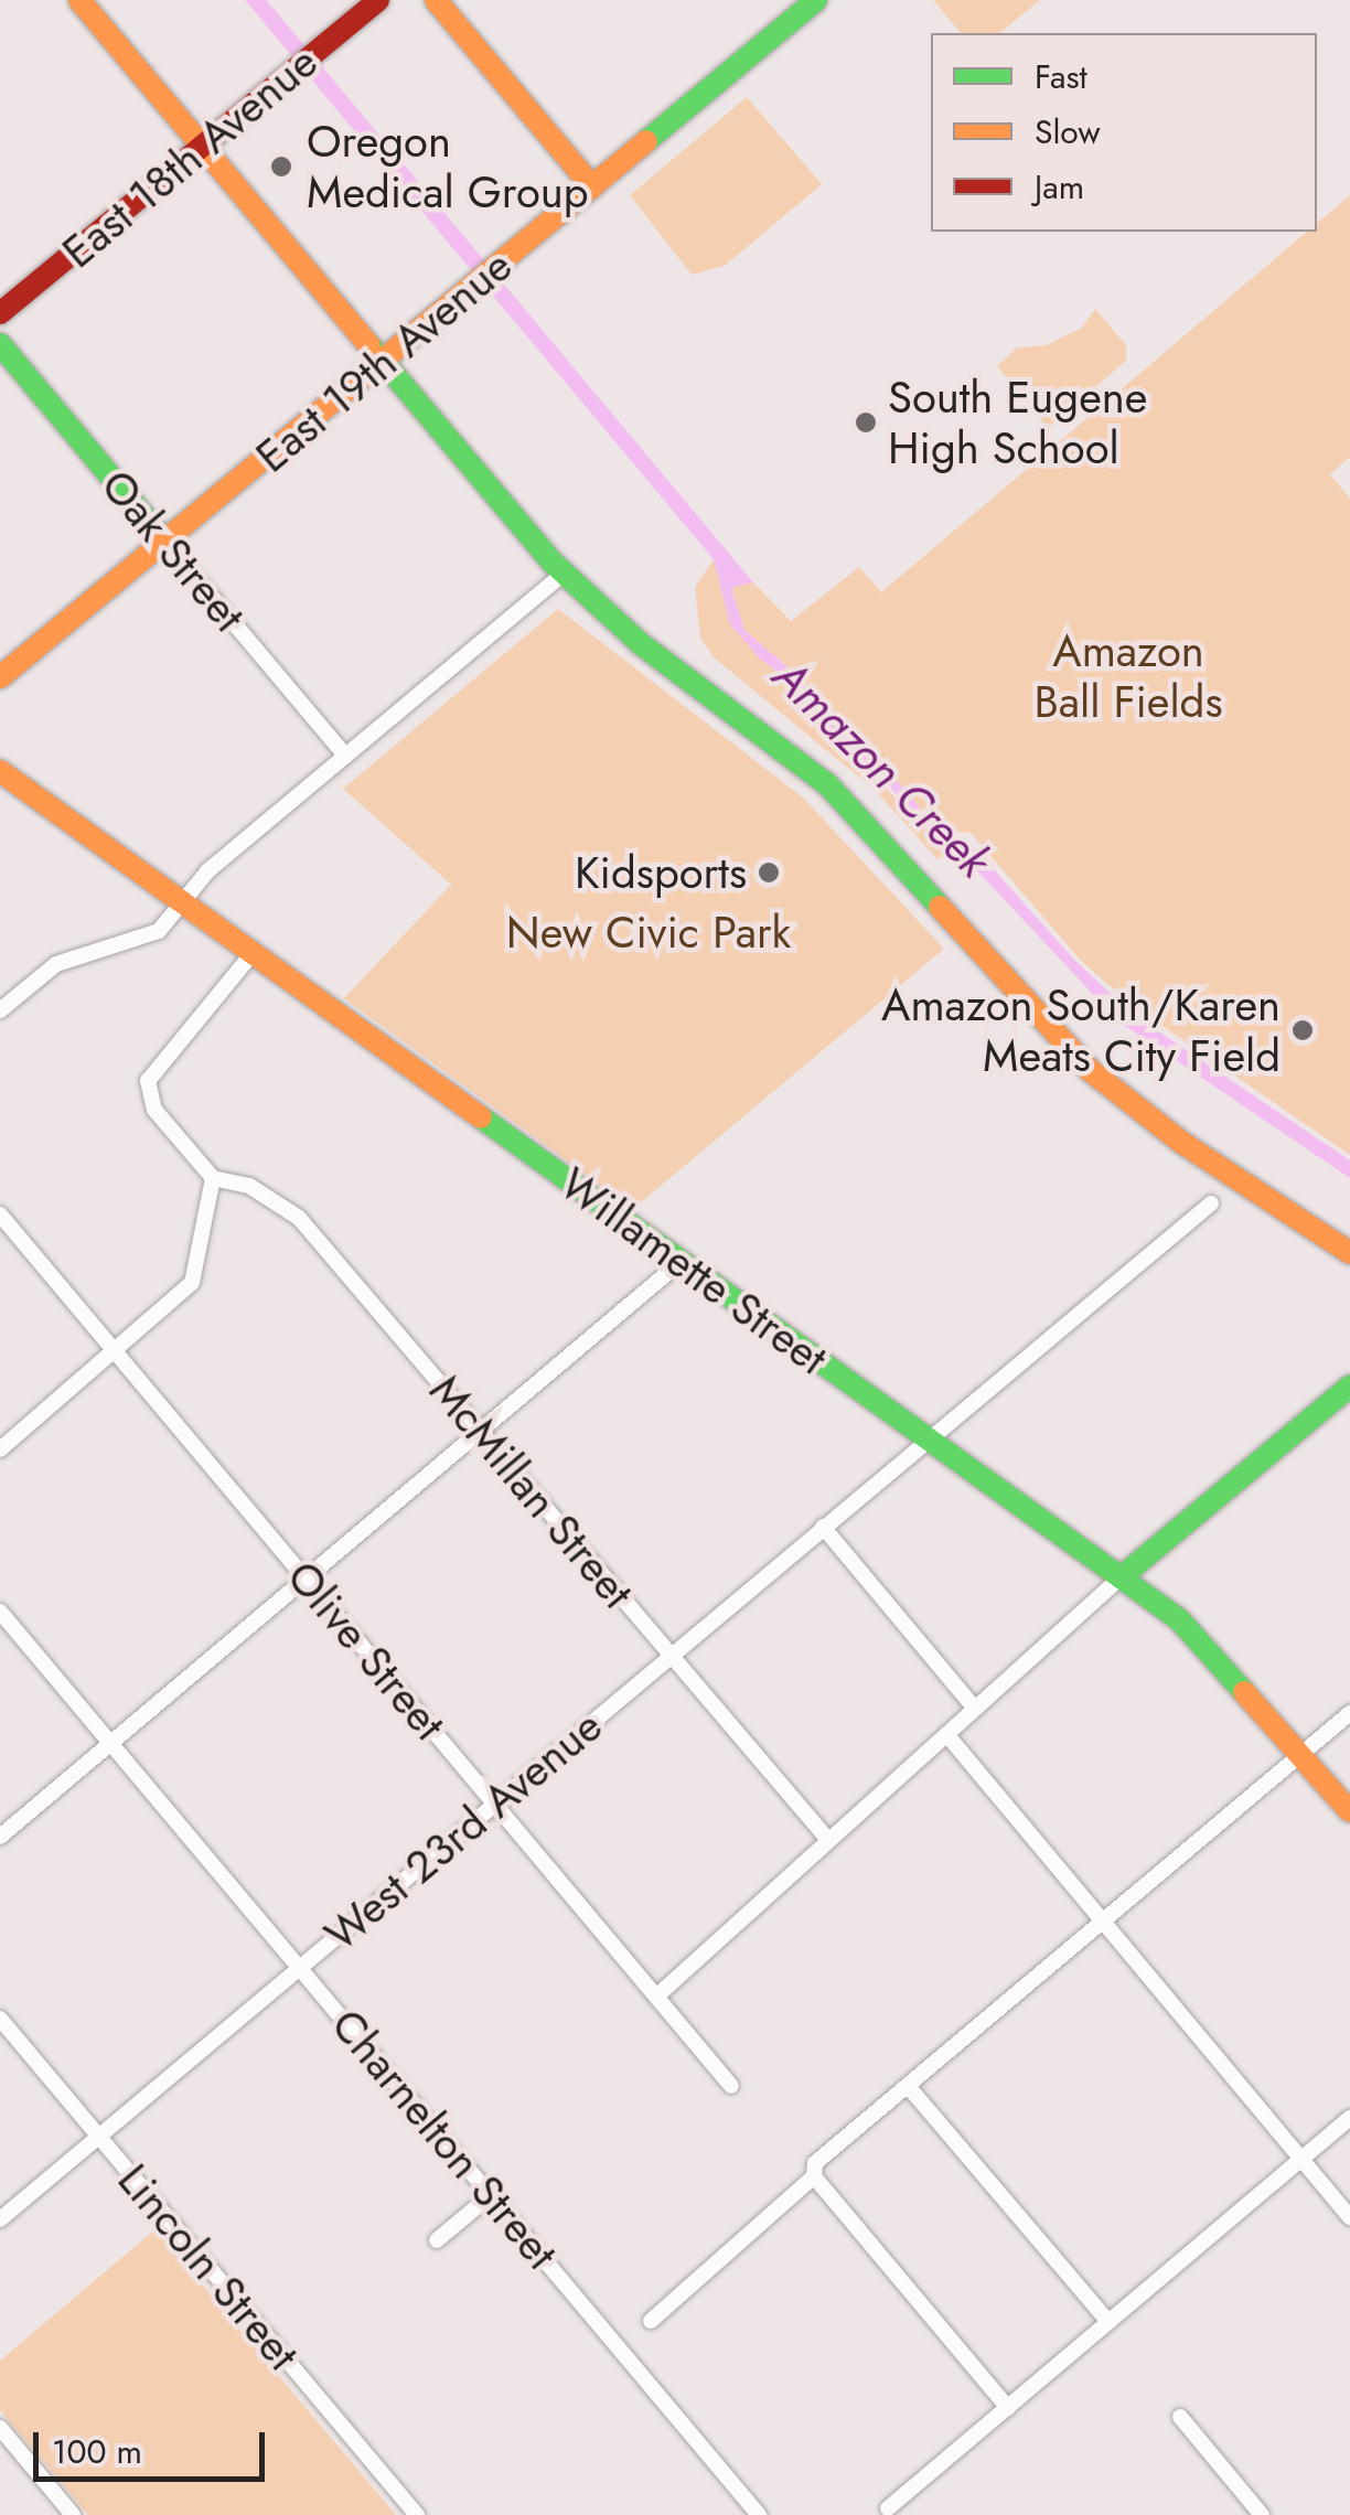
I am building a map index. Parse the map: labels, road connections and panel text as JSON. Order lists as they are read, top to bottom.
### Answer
{
  "streets": {
    "main road": [
      "East 18th Avenue",
      "East 19th Avenue",
      "Oak Street",
      "Willamette Street"
    ],
    "street": [
      "McMillan Street",
      "Olive Street",
      "West 23rd Avenue",
      "Charnelton Street",
      "Lincoln Street"
    ]
  },
  "crossings": [
    ["East 19th Avenue", "Oak Street"],
    ["Willamette Street", "West 23rd Avenue"],
    ["McMillan Street", "West 23rd Avenue"],
    ["Olive Street", "West 23rd Avenue"],
    ["West 23rd Avenue", "Charnelton Street"],
    ["West 23rd Avenue", "Lincoln Street"]
  ],
  "water": ["Amazon Creek"],
  "parks": ["Amazon Ball Fields", "New Civic Park"],
  "places": [
    "Oregon Medical Group",
    "South Eugene High School",
    "Kidsports",
    "Amazon South/Karen Meats City Field"
  ],
  "legend": ["Fast", "Slow", "Jam"],
  "scale_bar": "100 m"
}
